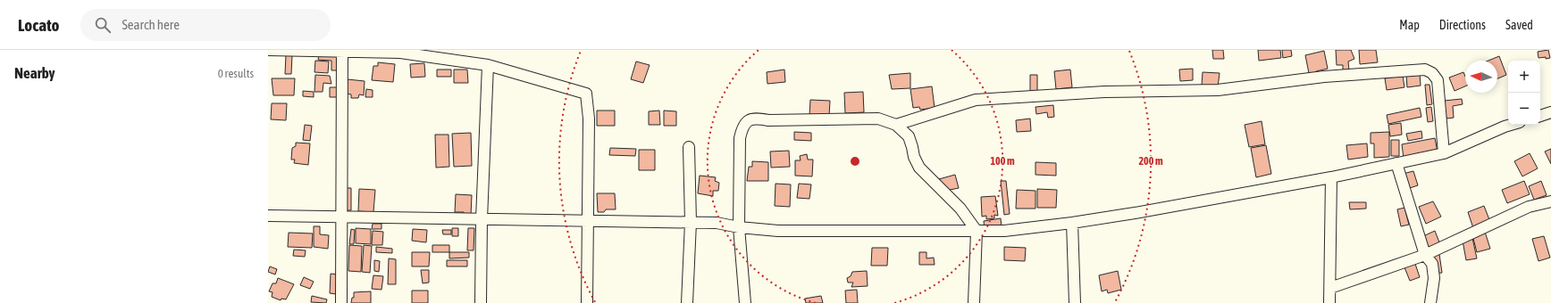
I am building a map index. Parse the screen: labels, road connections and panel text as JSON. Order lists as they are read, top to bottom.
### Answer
{
  "north": "left",
  "page": {
    "header": "Locato",
    "search": "Search here",
    "nav": ["Map", "Directions", "Saved"],
    "heading": ["Nearby", "0 results"],
    "map_buttons": ["+", "−"]
  },
  "rings": ["100 m", "200 m"]
}
